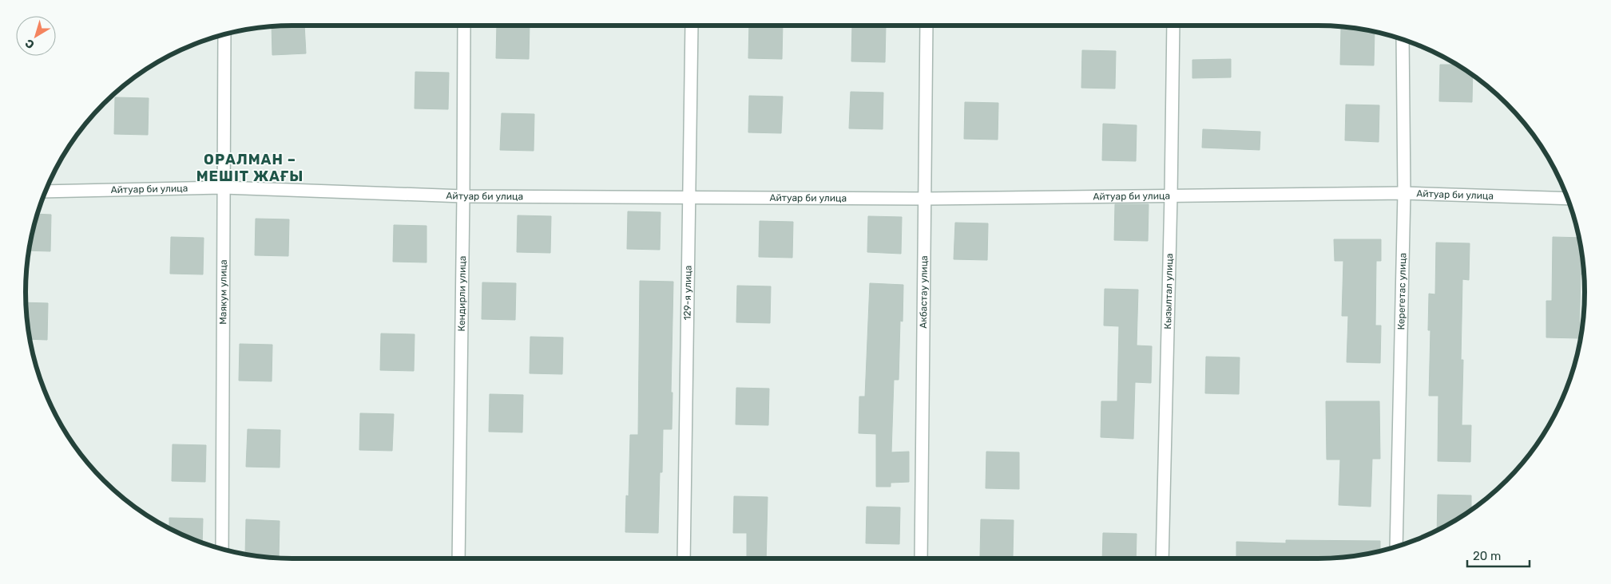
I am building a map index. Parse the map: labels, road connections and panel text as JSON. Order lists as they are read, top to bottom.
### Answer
{
  "streets": {
    "street": [
      "Айтуар би улица",
      "Кызылтал улица",
      "Маякум улица",
      "Акбастау улица",
      "Керегетас улица",
      "129-я улица",
      "Кендирли улица"
    ]
  },
  "crossings": [
    ["Айтуар би улица", "Кызылтал улица"],
    ["Айтуар би улица", "Маякум улица"],
    ["Айтуар би улица", "Акбастау улица"],
    ["Айтуар би улица", "Керегетас улица"],
    ["Айтуар би улица", "129-я улица"],
    ["Айтуар би улица", "Кендирли улица"]
  ],
  "districts": ["ОРАЛМАН – МЕШІТ ЖАҒЫ"],
  "scale_bar": "20 m",
  "north": "bottom left"
}
